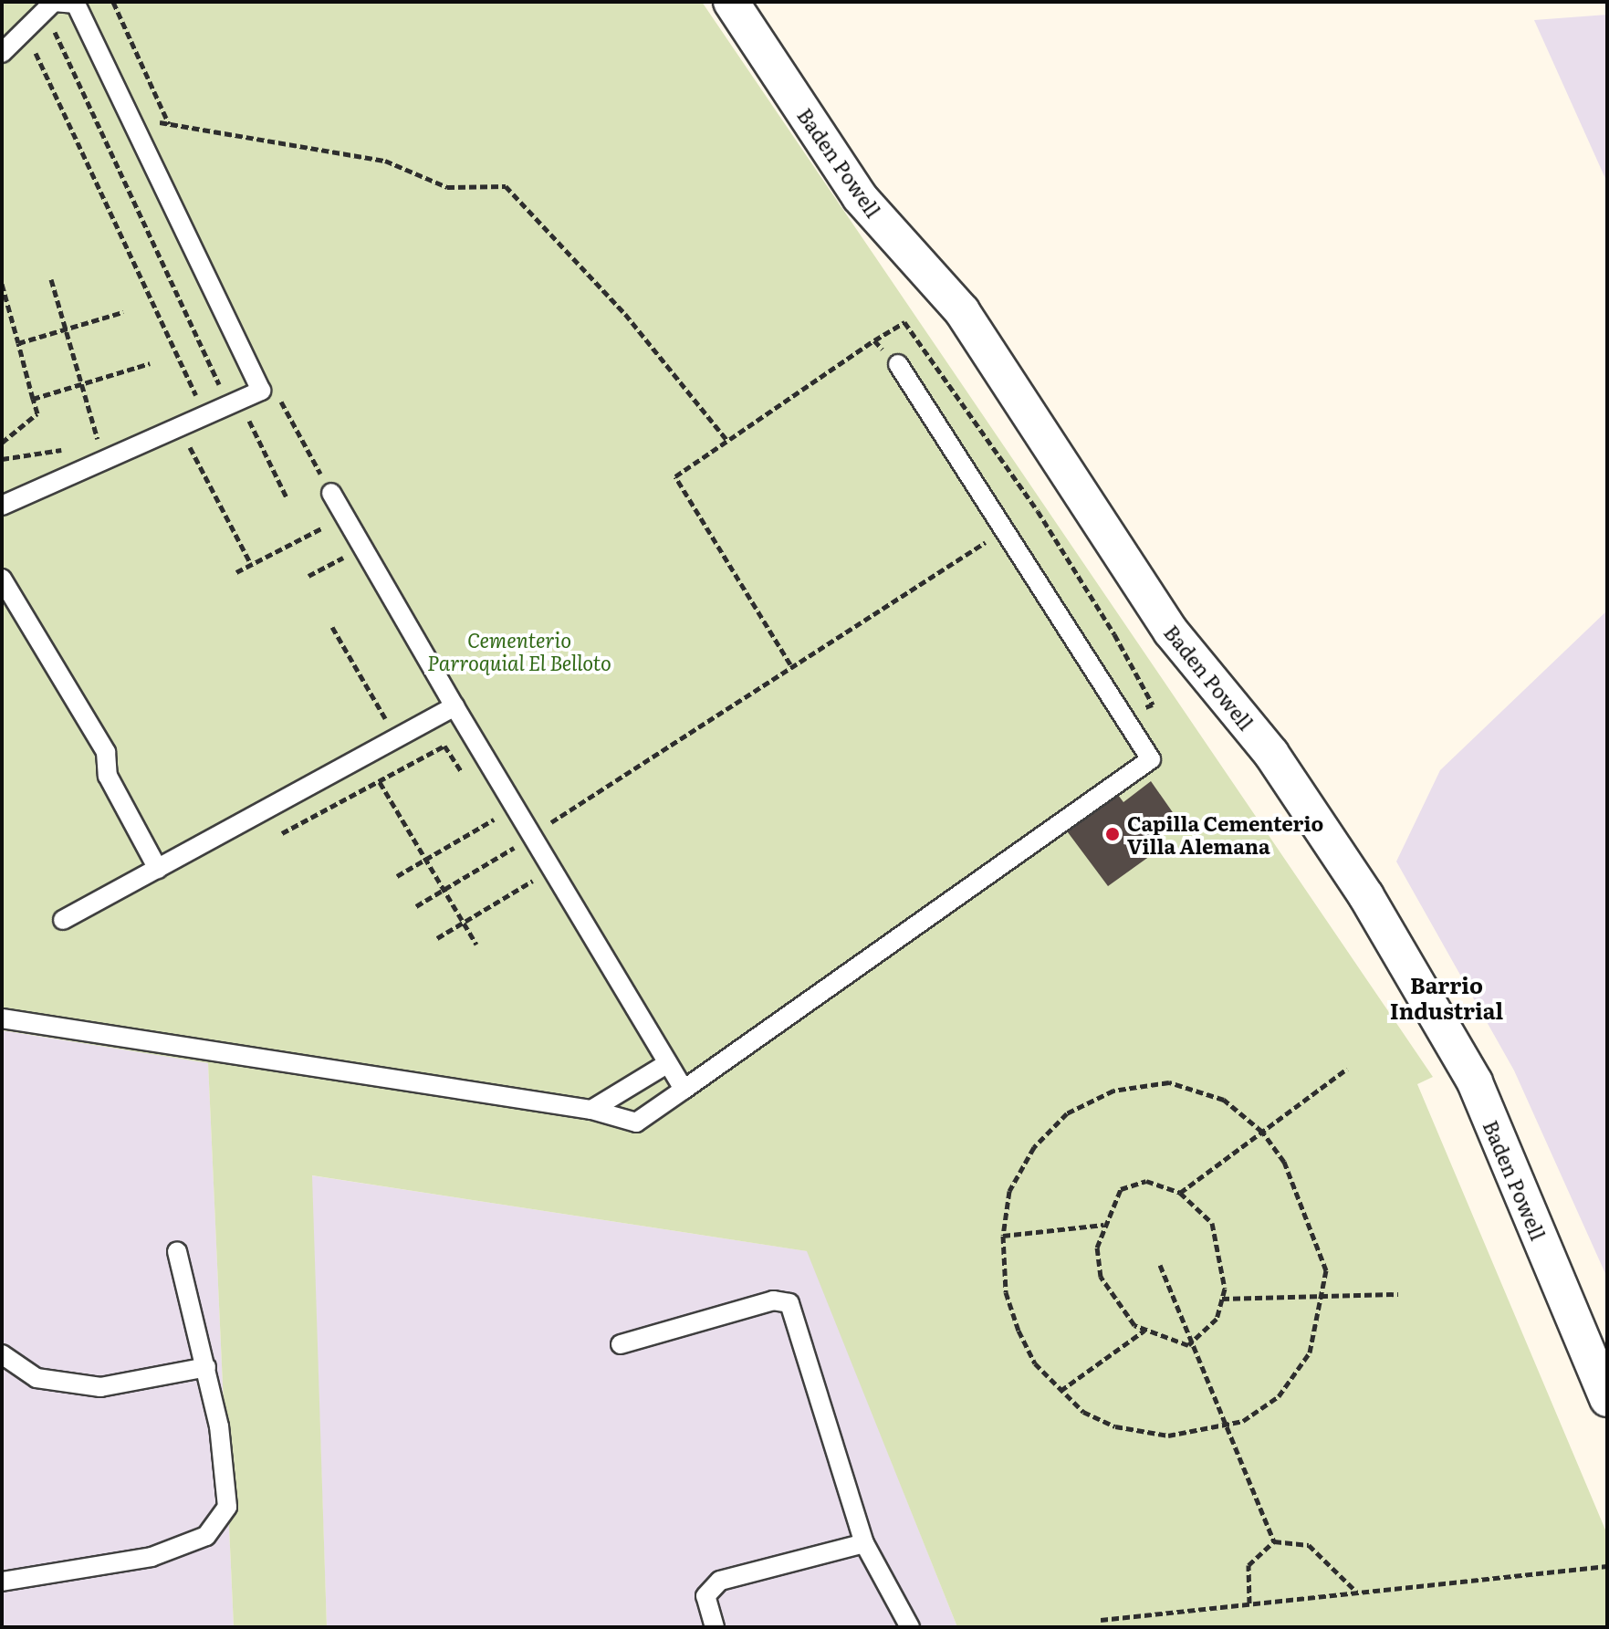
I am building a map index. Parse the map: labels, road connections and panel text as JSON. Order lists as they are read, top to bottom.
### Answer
{
  "streets": {
    "street": ["Baden Powell"]
  },
  "districts": ["Barrio Industrial"],
  "parks": ["Cementerio Parroquial El Belloto"],
  "places": ["Capilla Cementerio Villa Alemana"]
}
